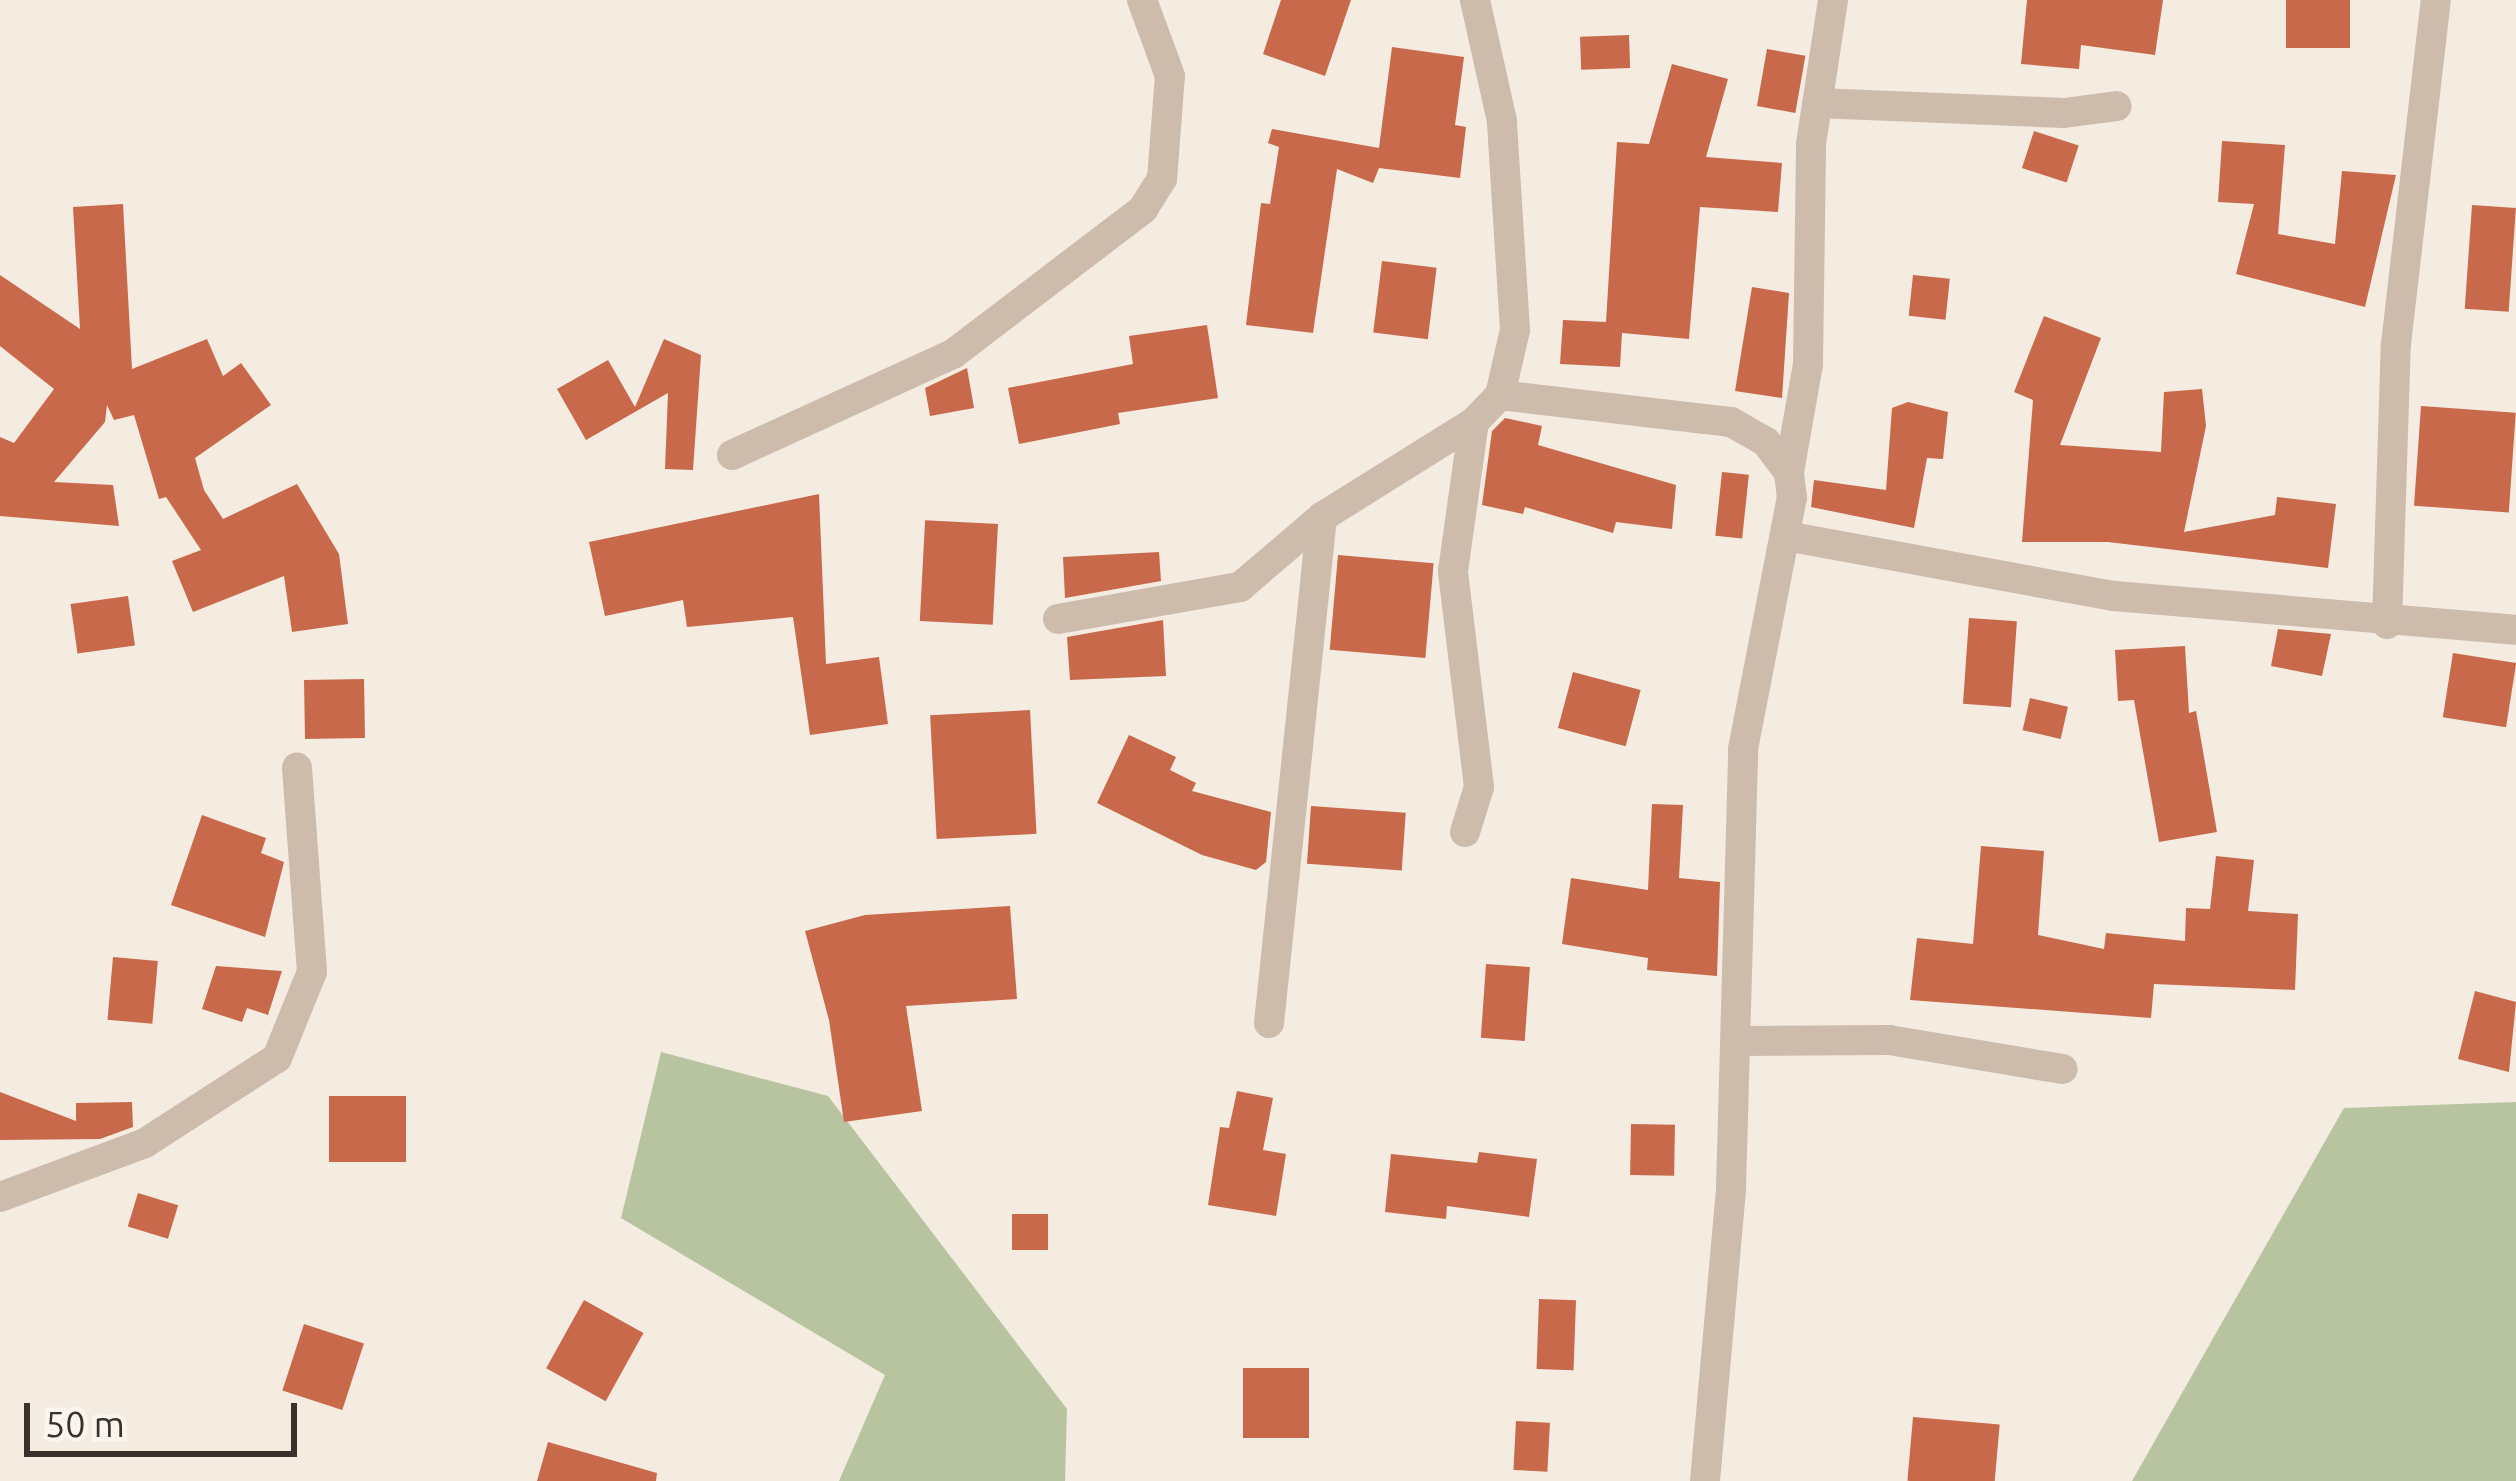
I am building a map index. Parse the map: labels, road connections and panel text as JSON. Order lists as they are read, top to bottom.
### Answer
{
  "scale_bar": "50 m"
}
